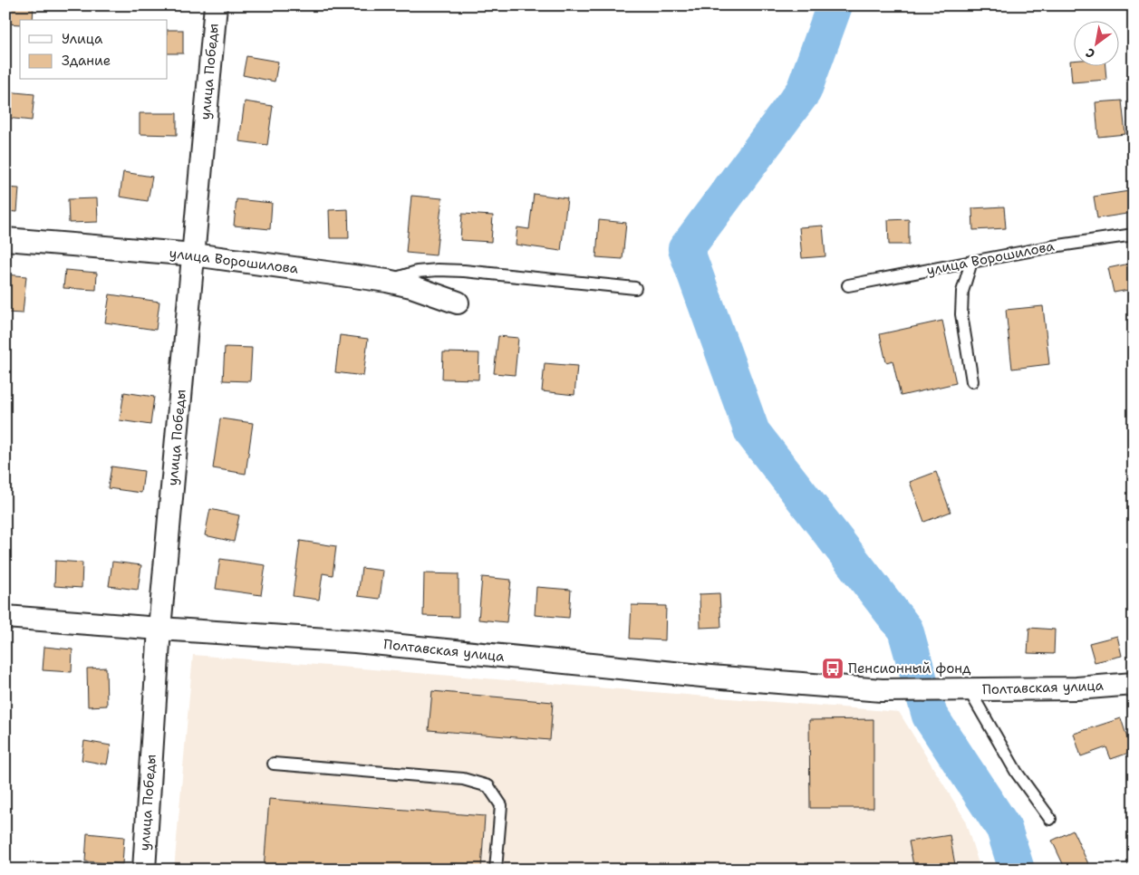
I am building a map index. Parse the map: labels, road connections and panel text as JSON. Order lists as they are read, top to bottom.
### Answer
{
  "streets": {
    "street": ["улица Победы", "улица Ворошилова", "Полтавская улица"]
  },
  "crossings": [
    ["улица Победы", "улица Ворошилова"],
    ["улица Победы", "Полтавская улица"]
  ],
  "places": {
    "bus stop": ["Пенсионный фонд"]
  },
  "legend": ["Улица", "Здание"],
  "north": "bottom left"
}
